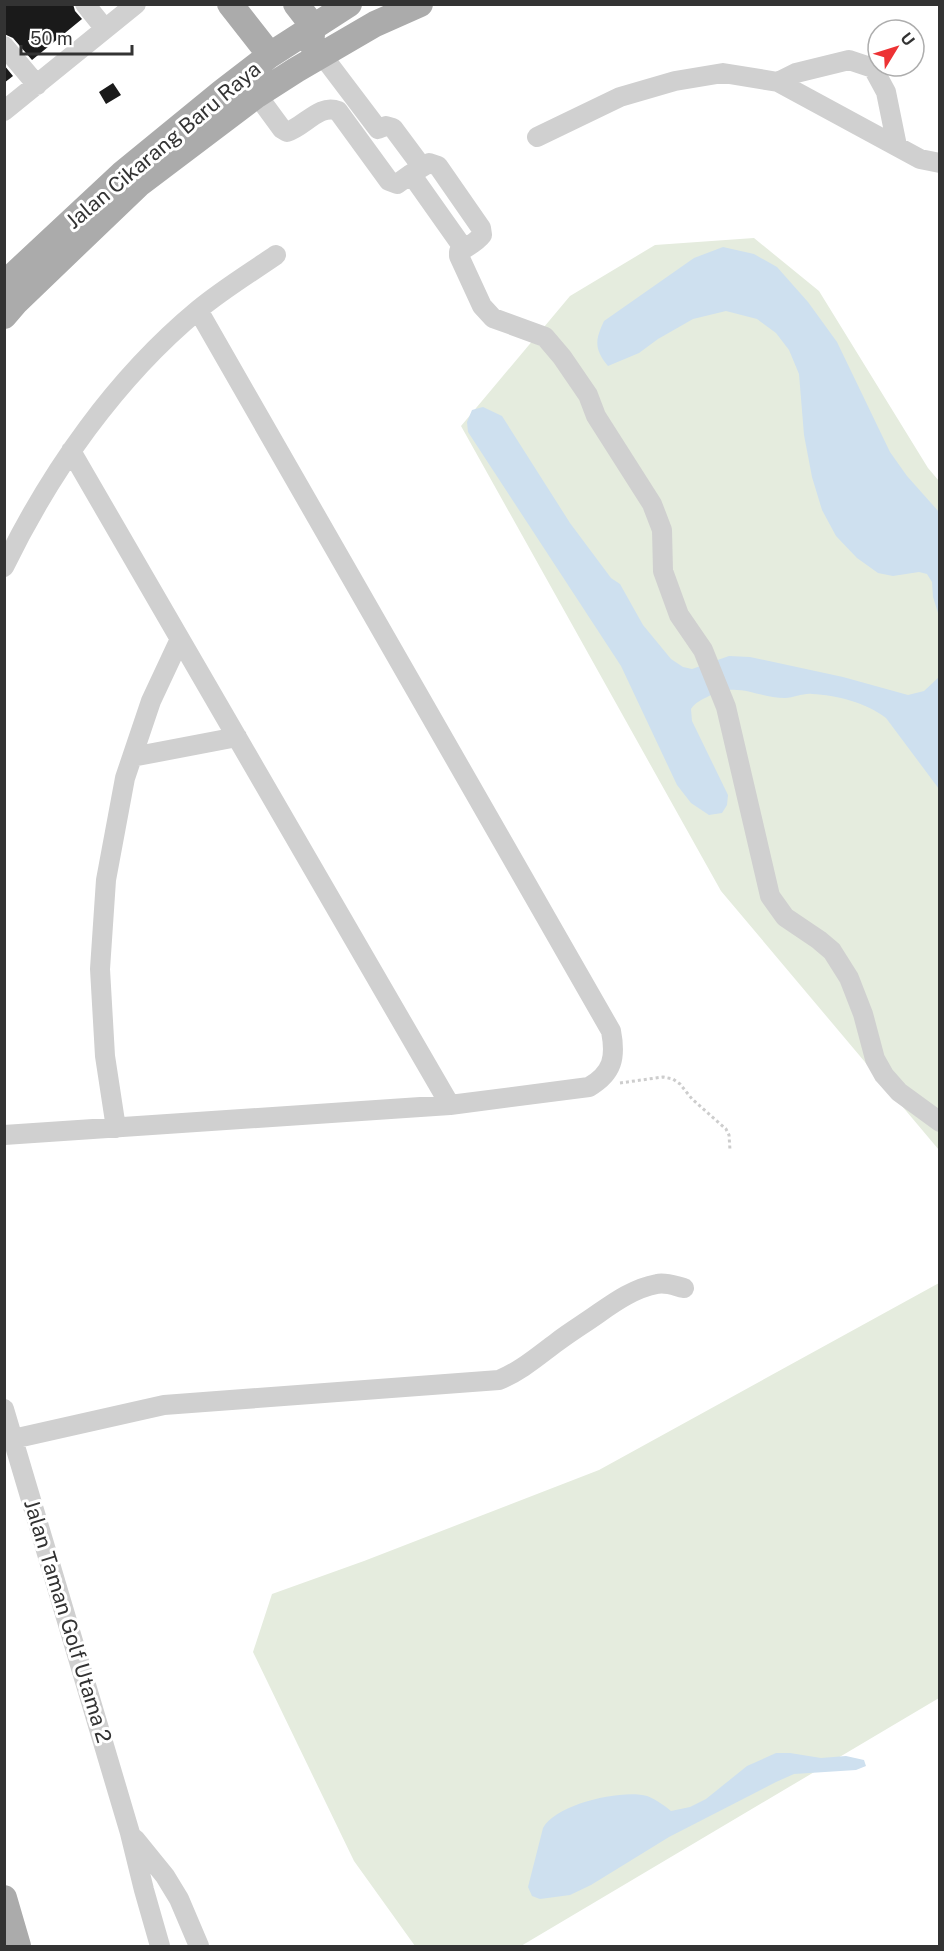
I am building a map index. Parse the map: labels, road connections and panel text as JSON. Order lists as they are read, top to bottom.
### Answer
{
  "streets": {
    "main road": ["Jalan Cikarang Baru Raya"],
    "street": ["Jalan Taman Golf Utama 2"]
  },
  "scale_bar": "50 m",
  "north": "top right"
}
